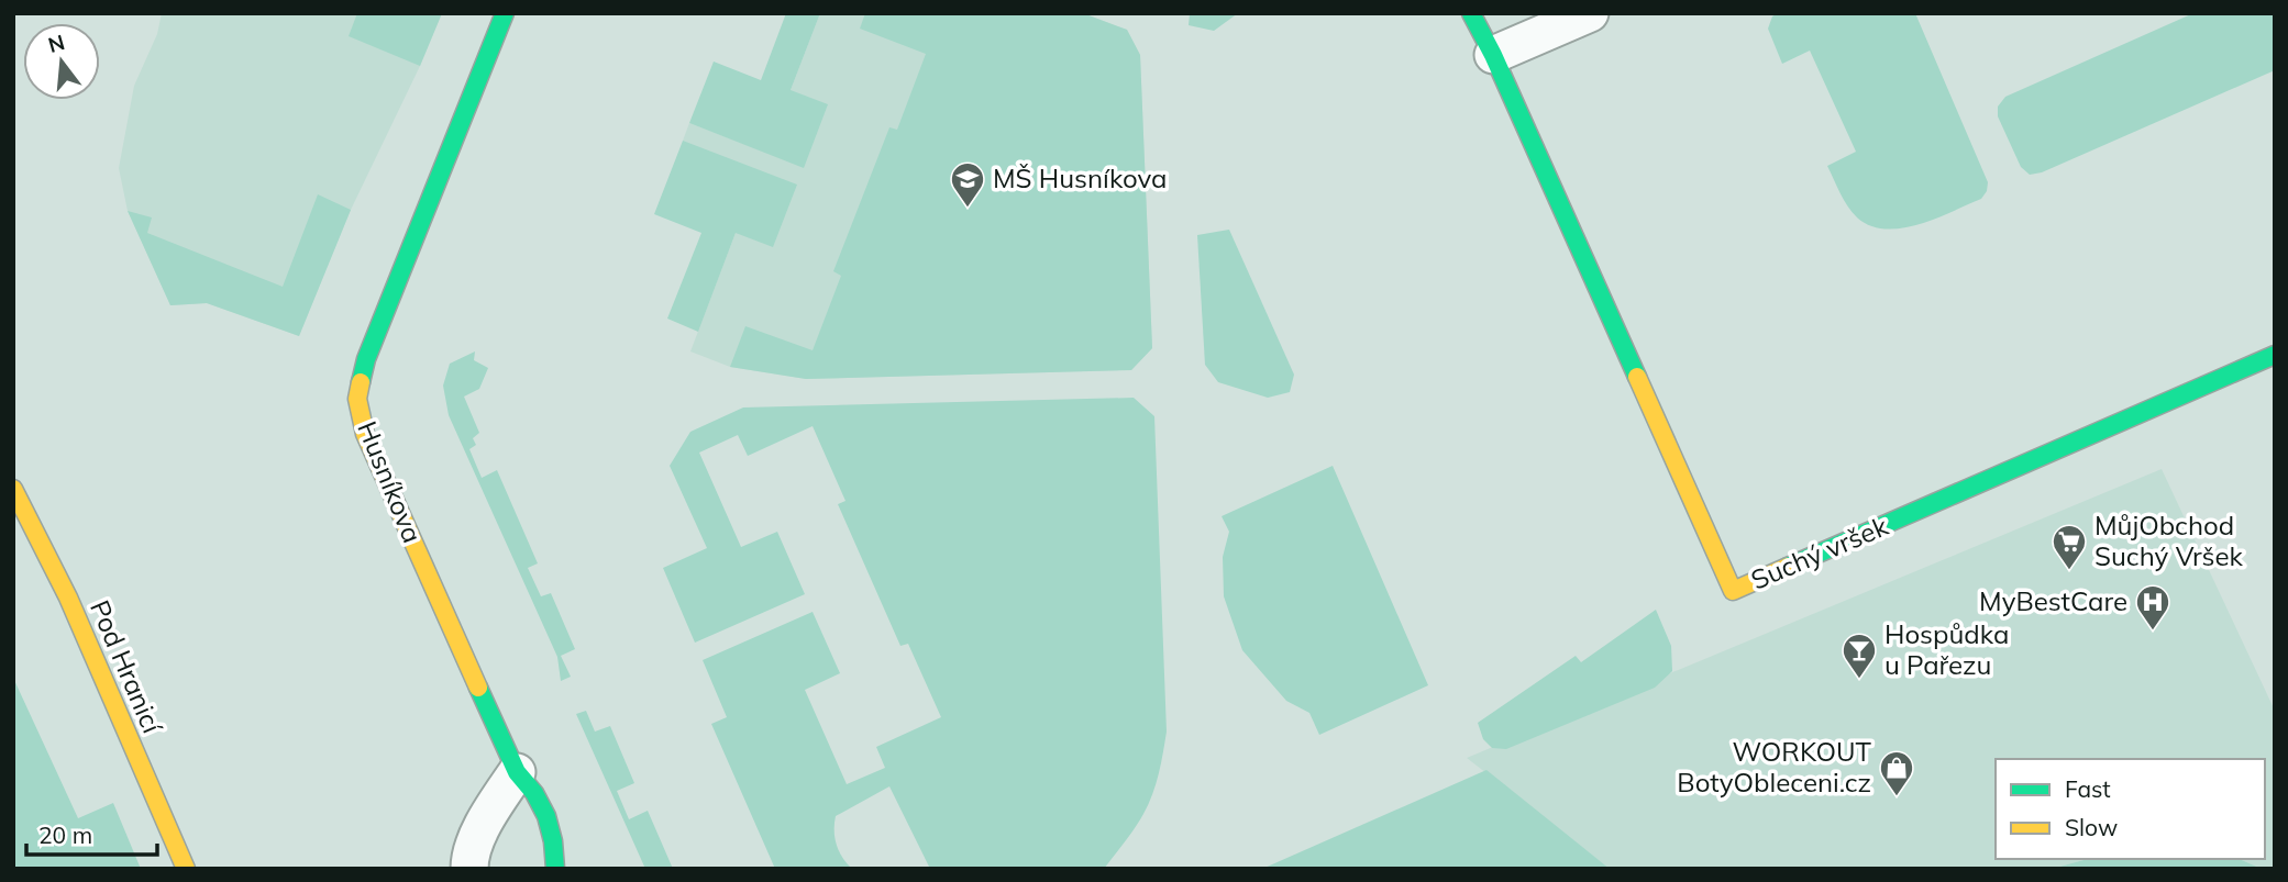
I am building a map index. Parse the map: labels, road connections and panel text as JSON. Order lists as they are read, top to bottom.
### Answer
{
  "streets": {
    "street": ["Husníkova", "Suchý vršek", "Pod Hranicí"]
  },
  "places": {
    "school or university": ["MŠ Husníkova"],
    "supermarket": ["MůjObchod Suchý Vršek"],
    "hospital": ["MyBestCare"],
    "bar": ["Hospůdka u Pařezu"],
    "shop": ["WORKOUT BotyObleceni.cz"]
  },
  "legend": ["Fast", "Slow"],
  "scale_bar": "20 m",
  "north": "top"
}
